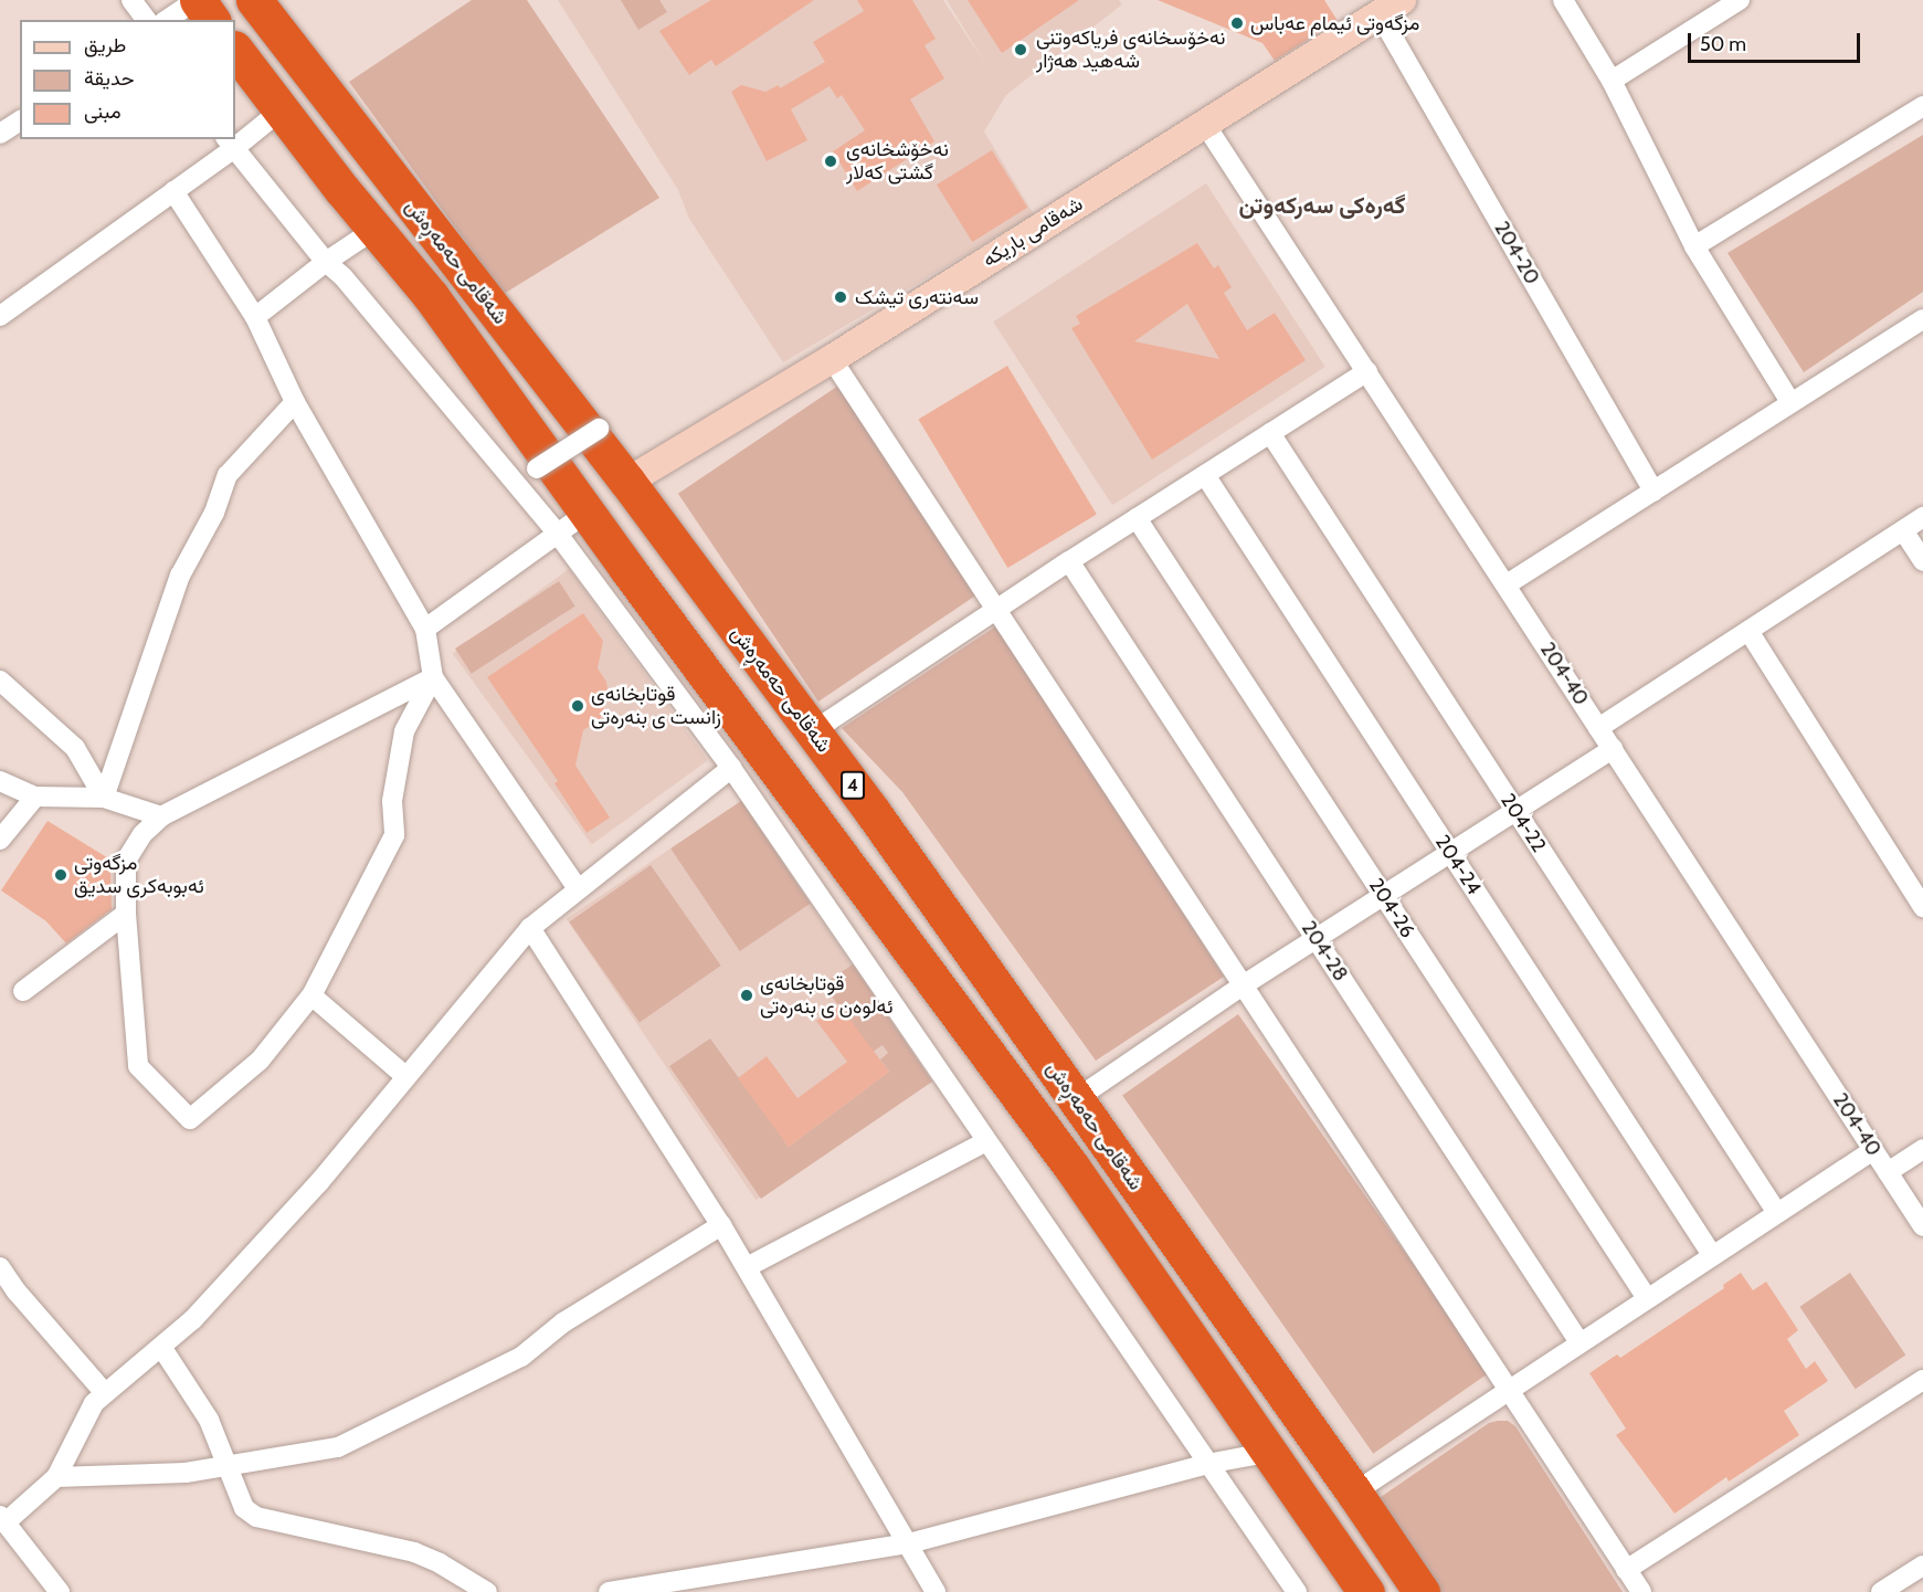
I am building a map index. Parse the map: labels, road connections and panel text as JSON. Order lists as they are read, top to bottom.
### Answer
{
  "streets": {
    "highway": ["شەقامی حەمەڕەش", "4"],
    "street": [
      "شەقامی باریکە",
      "204-20",
      "204-40",
      "204-22",
      "204-24",
      "204-26",
      "204-28"
    ]
  },
  "crossings": [
    ["شەقامی باریکە", "204-20"],
    ["شەقامی باریکە", "شەقامی حەمەڕەش"],
    ["شەقامی باریکە", "204-40"]
  ],
  "districts": ["گەرەکی سەرکەوتن"],
  "places": [
    "مزگەوتی ئیمام عەباس",
    "نەخۆسخانەی فریاکەوتنی شەهید هەژار",
    "نەخۆشخانەی گشتی کەلار",
    "سەنتەری تیشک",
    "قوتابخانەی زانست ی بنەرەتی",
    "مزگەوتی ئەبوبەکری سدیق",
    "قوتابخانەی ئەلوەن ی بنەرەتی"
  ],
  "legend": ["طريق", "حديقة", "مبنى"],
  "scale_bar": "50 m"
}
